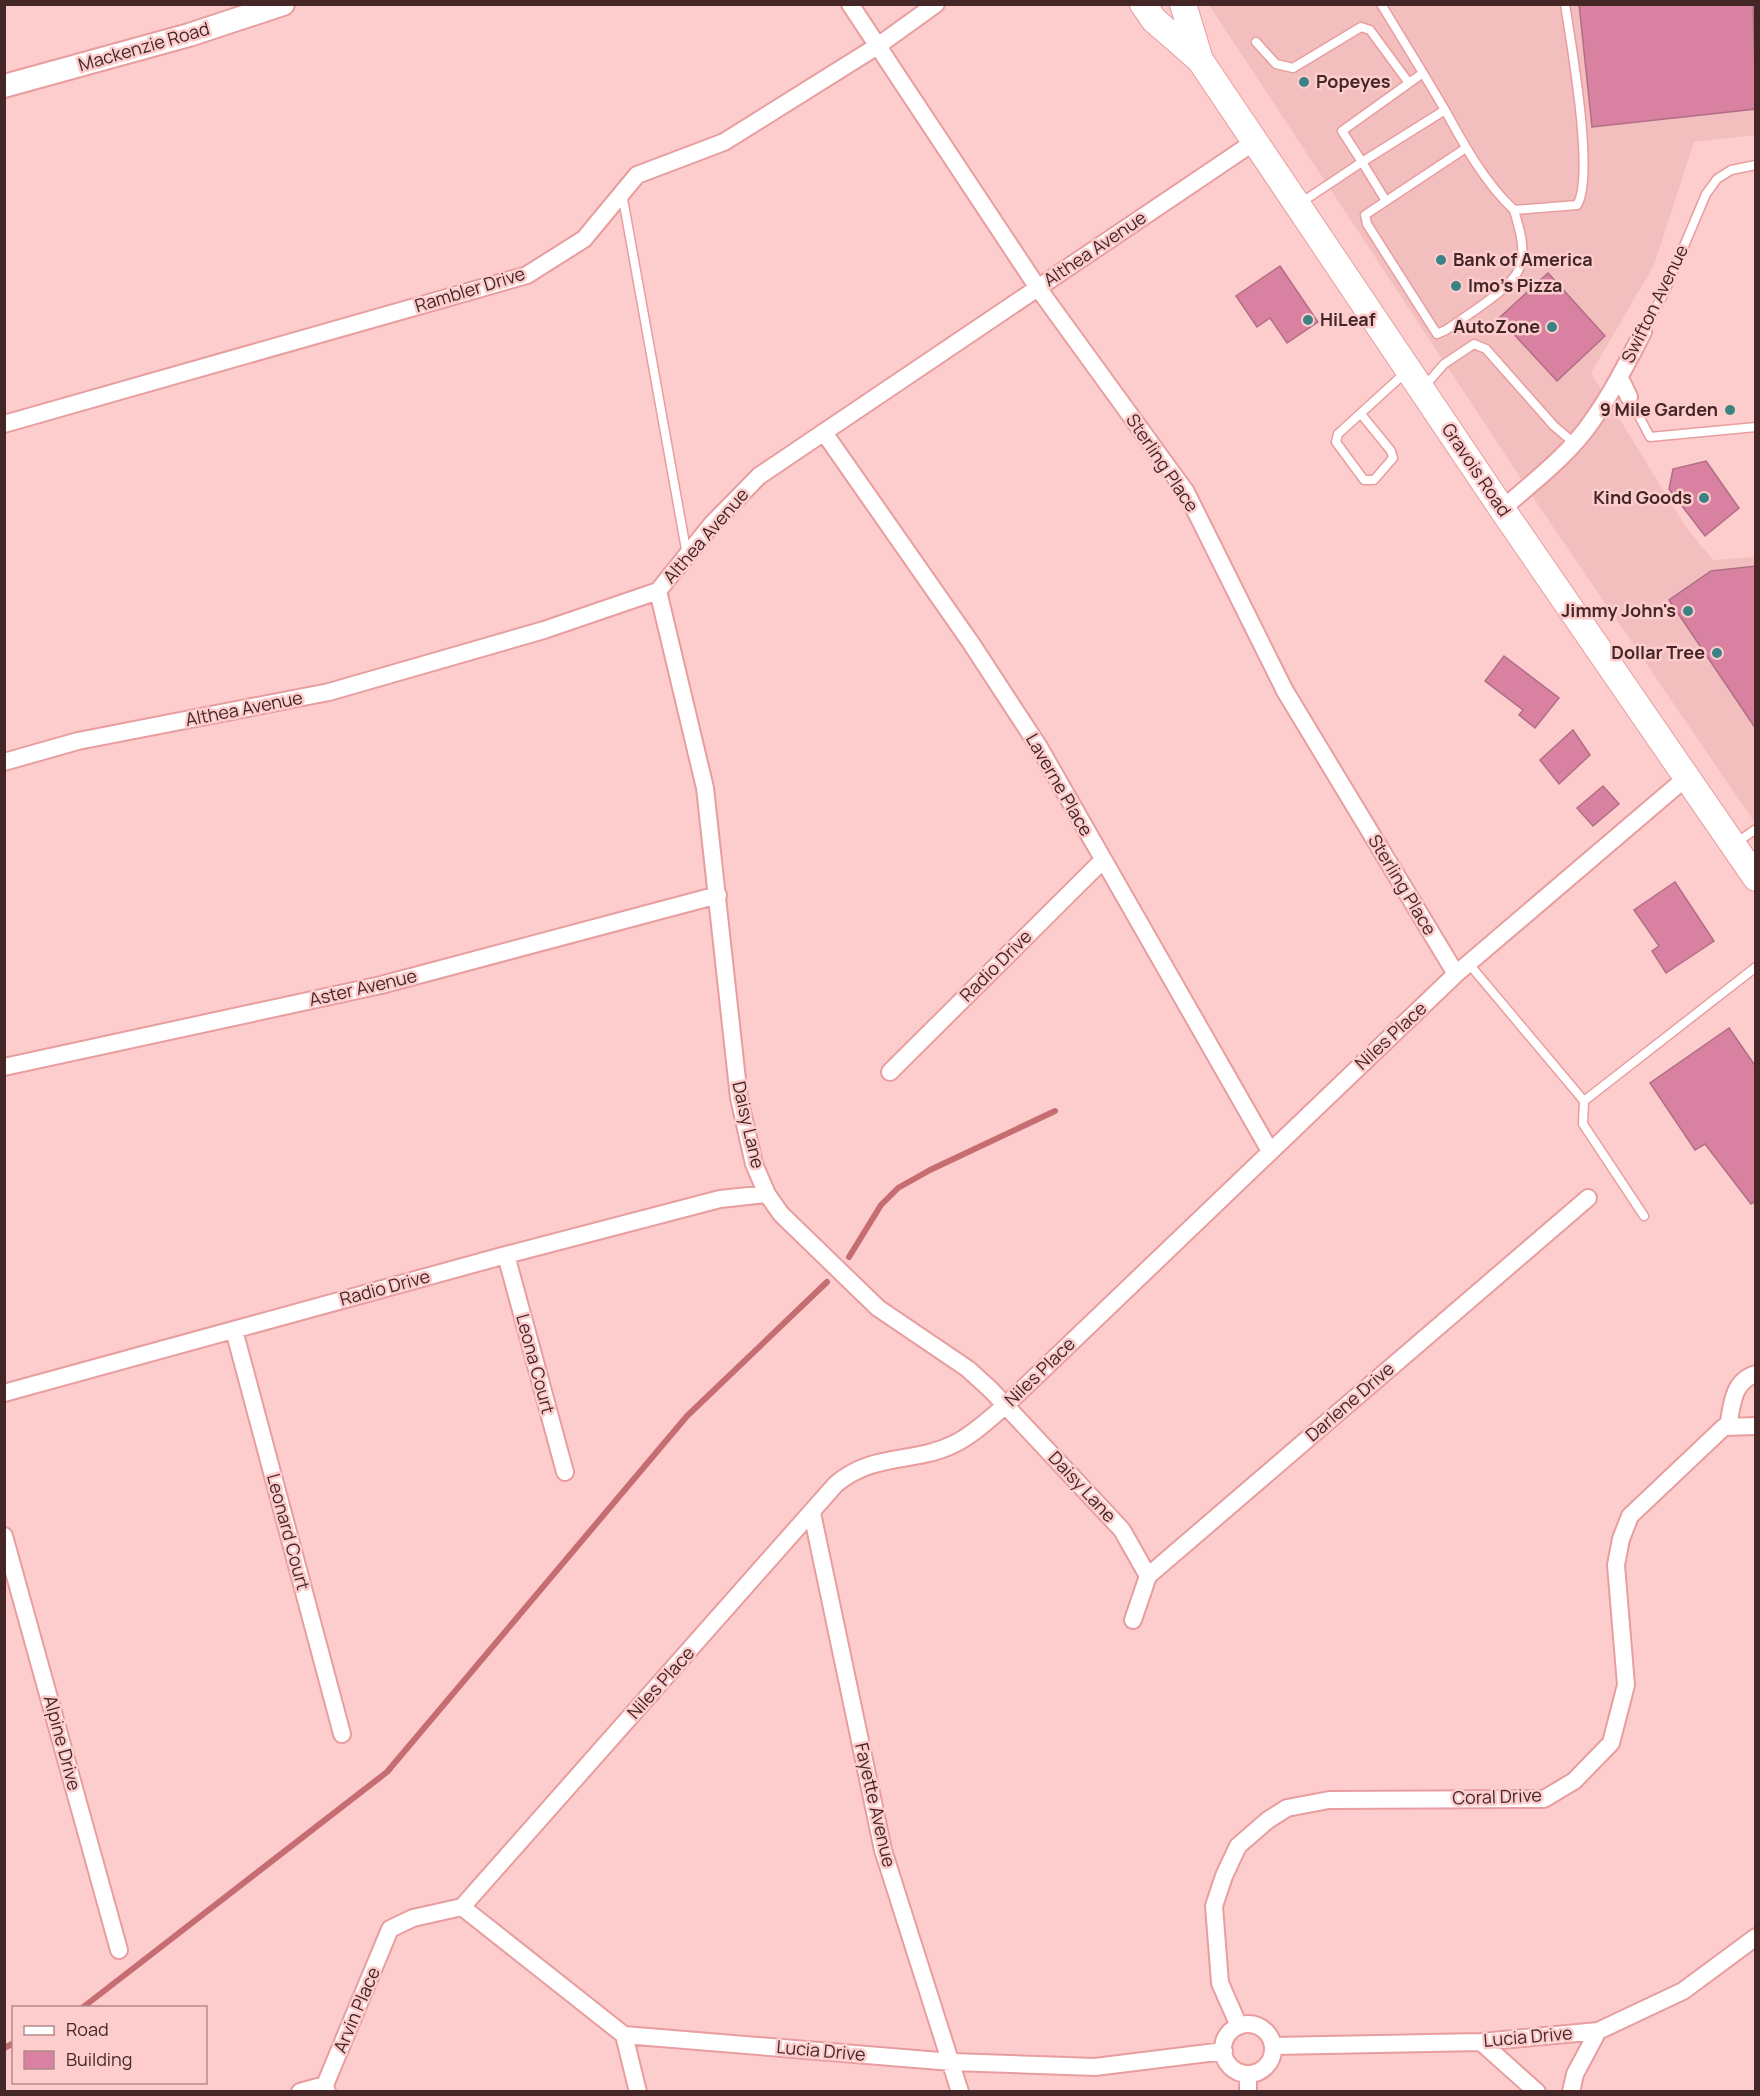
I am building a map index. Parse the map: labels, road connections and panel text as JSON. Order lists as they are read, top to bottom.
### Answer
{
  "streets": {
    "main road": ["Mackenzie Road", "Gravois Road"],
    "street": [
      "Althea Avenue",
      "Rambler Drive",
      "Swifton Avenue",
      "Sterling Place",
      "Laverne Place",
      "Radio Drive",
      "Aster Avenue",
      "Niles Place",
      "Daisy Lane",
      "Leona Court",
      "Darlene Drive",
      "Leonard Court",
      "Alpine Drive",
      "Coral Drive",
      "Fayette Avenue",
      "Arvin Place",
      "Lucia Drive"
    ]
  },
  "crossings": [
    ["Althea Avenue", "Sterling Place"],
    ["Althea Avenue", "Gravois Road"],
    ["Althea Avenue", "Laverne Place"],
    ["Althea Avenue", "Daisy Lane"],
    ["Rambler Drive", "Sterling Place"],
    ["Swifton Avenue", "Gravois Road"],
    ["Sterling Place", "Niles Place"],
    ["Gravois Road", "Niles Place"],
    ["Laverne Place", "Radio Drive"],
    ["Laverne Place", "Niles Place"],
    ["Radio Drive", "Daisy Lane"],
    ["Radio Drive", "Leona Court"],
    ["Radio Drive", "Leonard Court"],
    ["Aster Avenue", "Daisy Lane"],
    ["Niles Place", "Daisy Lane"],
    ["Niles Place", "Fayette Avenue"],
    ["Niles Place", "Arvin Place"],
    ["Daisy Lane", "Darlene Drive"],
    ["Coral Drive", "Lucia Drive"],
    ["Fayette Avenue", "Lucia Drive"]
  ],
  "places": [
    "Popeyes",
    "Bank of America",
    "Imo's Pizza",
    "HiLeaf",
    "AutoZone",
    "9 Mile Garden",
    "Kind Goods",
    "Jimmy John's",
    "Dollar Tree"
  ],
  "legend": ["Road", "Building"]
}
